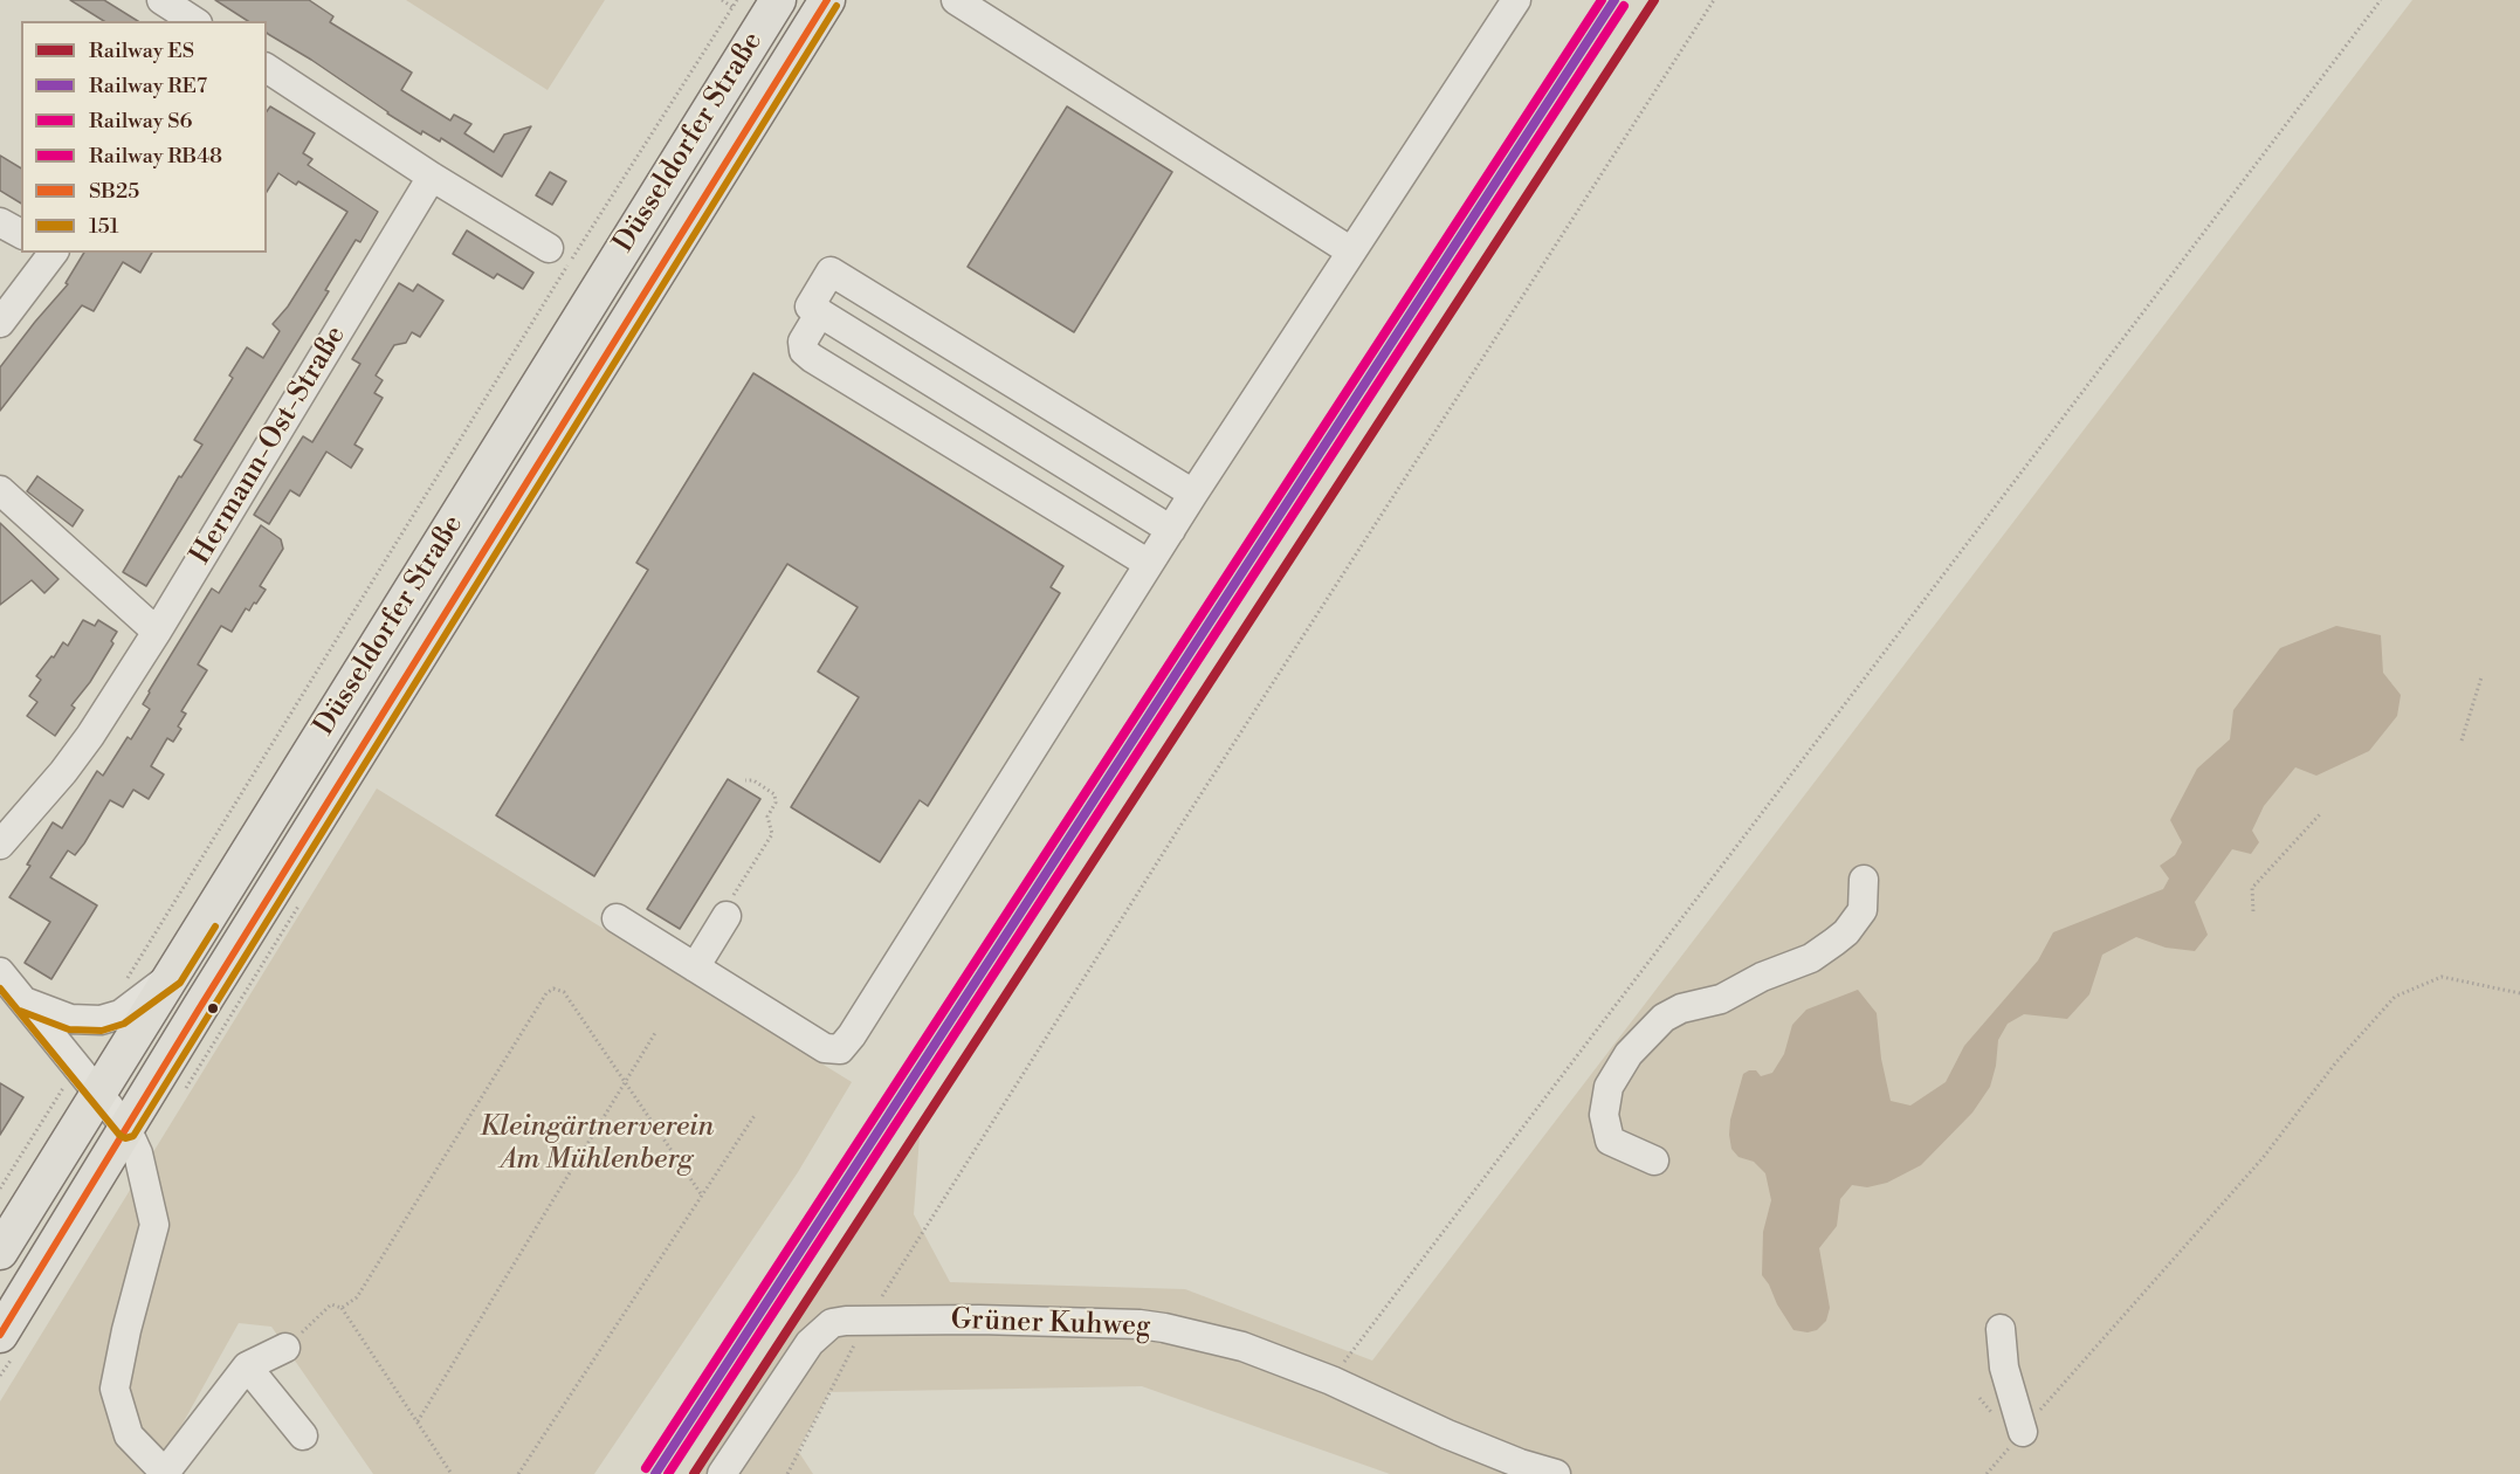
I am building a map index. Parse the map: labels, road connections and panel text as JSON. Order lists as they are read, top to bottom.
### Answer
{
  "streets": {
    "main road": ["Düsseldorfer Straße"],
    "street": ["Hermann-Ost-Straße", "Grüner Kuhweg"]
  },
  "parks": ["Kleingärtnerverein Am Mühlenberg"],
  "lines": [
    "rail line ES",
    "rail line RE7",
    "rail line RB48",
    "transit line SB25",
    "rail line S6",
    "transit line 151"
  ],
  "legend": [
    "Railway ES",
    "Railway RE7",
    "Railway S6",
    "Railway RB48",
    "SB25",
    "151"
  ]
}
